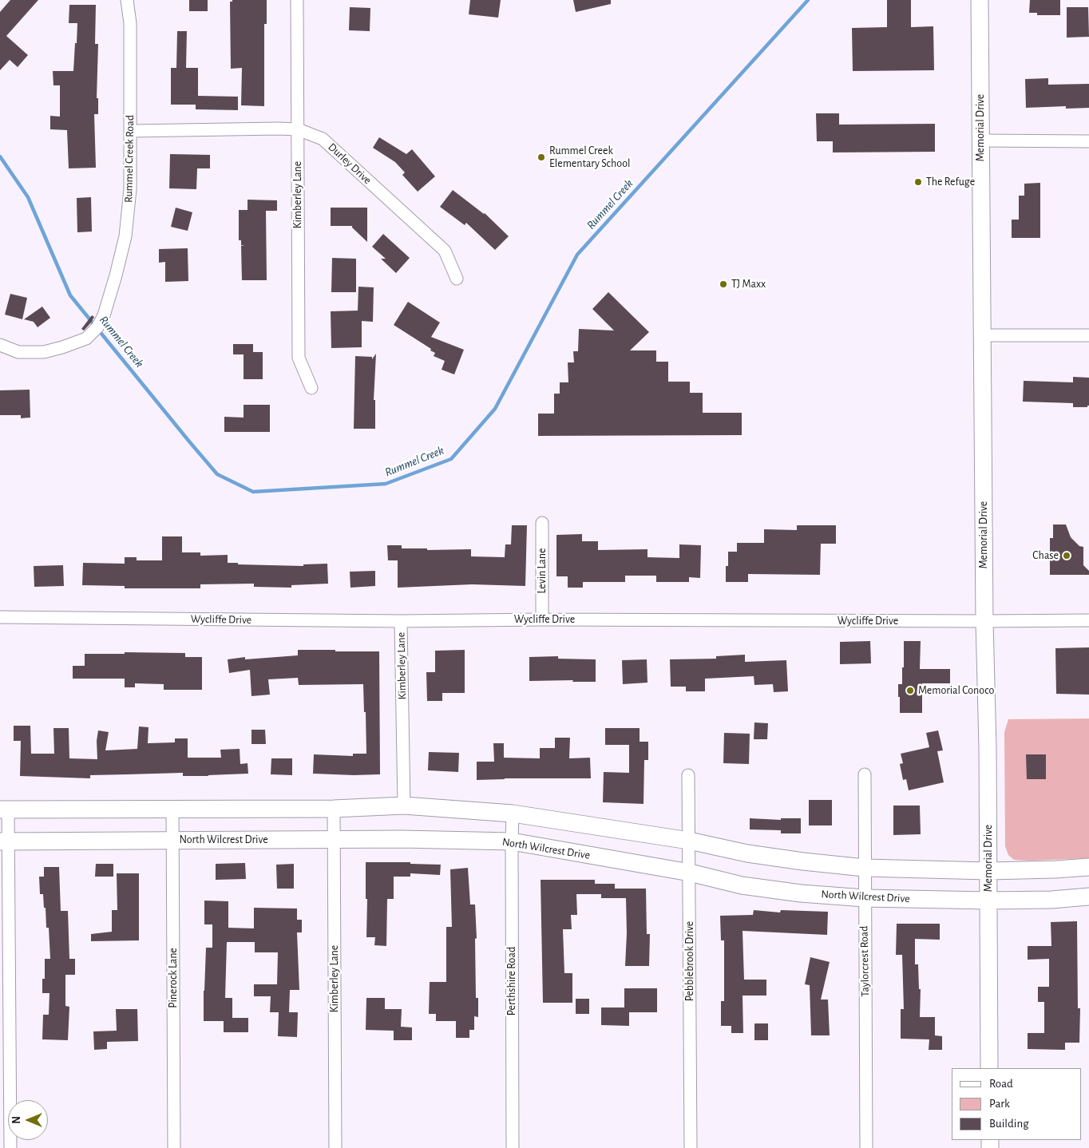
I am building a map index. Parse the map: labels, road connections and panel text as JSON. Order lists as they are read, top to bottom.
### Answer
{
  "streets": {
    "main road": ["Memorial Drive", "North Wilcrest Drive"],
    "street": [
      "Rummel Creek Road",
      "Durley Drive",
      "Kimberley Lane",
      "Levin Lane",
      "Wycliffe Drive",
      "Pebblebrook Drive",
      "Taylorcrest Road",
      "Pinerock Lane",
      "Perthshire Road"
    ]
  },
  "crossings": [
    ["Memorial Drive", "Wycliffe Drive"],
    ["Memorial Drive", "North Wilcrest Drive"],
    ["Rummel Creek Road", "Durley Drive"],
    ["Durley Drive", "Kimberley Lane"],
    ["Kimberley Lane", "Wycliffe Drive"],
    ["Kimberley Lane", "North Wilcrest Drive"],
    ["Levin Lane", "Wycliffe Drive"],
    ["North Wilcrest Drive", "Pebblebrook Drive"],
    ["North Wilcrest Drive", "Taylorcrest Road"],
    ["North Wilcrest Drive", "Pinerock Lane"],
    ["North Wilcrest Drive", "Perthshire Road"]
  ],
  "water": ["Rummel Creek"],
  "places": [
    "Rummel Creek Elementary School",
    "The Refuge",
    "TJ Maxx",
    "Chase",
    "Memorial Conoco"
  ],
  "legend": ["Road", "Park", "Building"],
  "north": "left"
}
